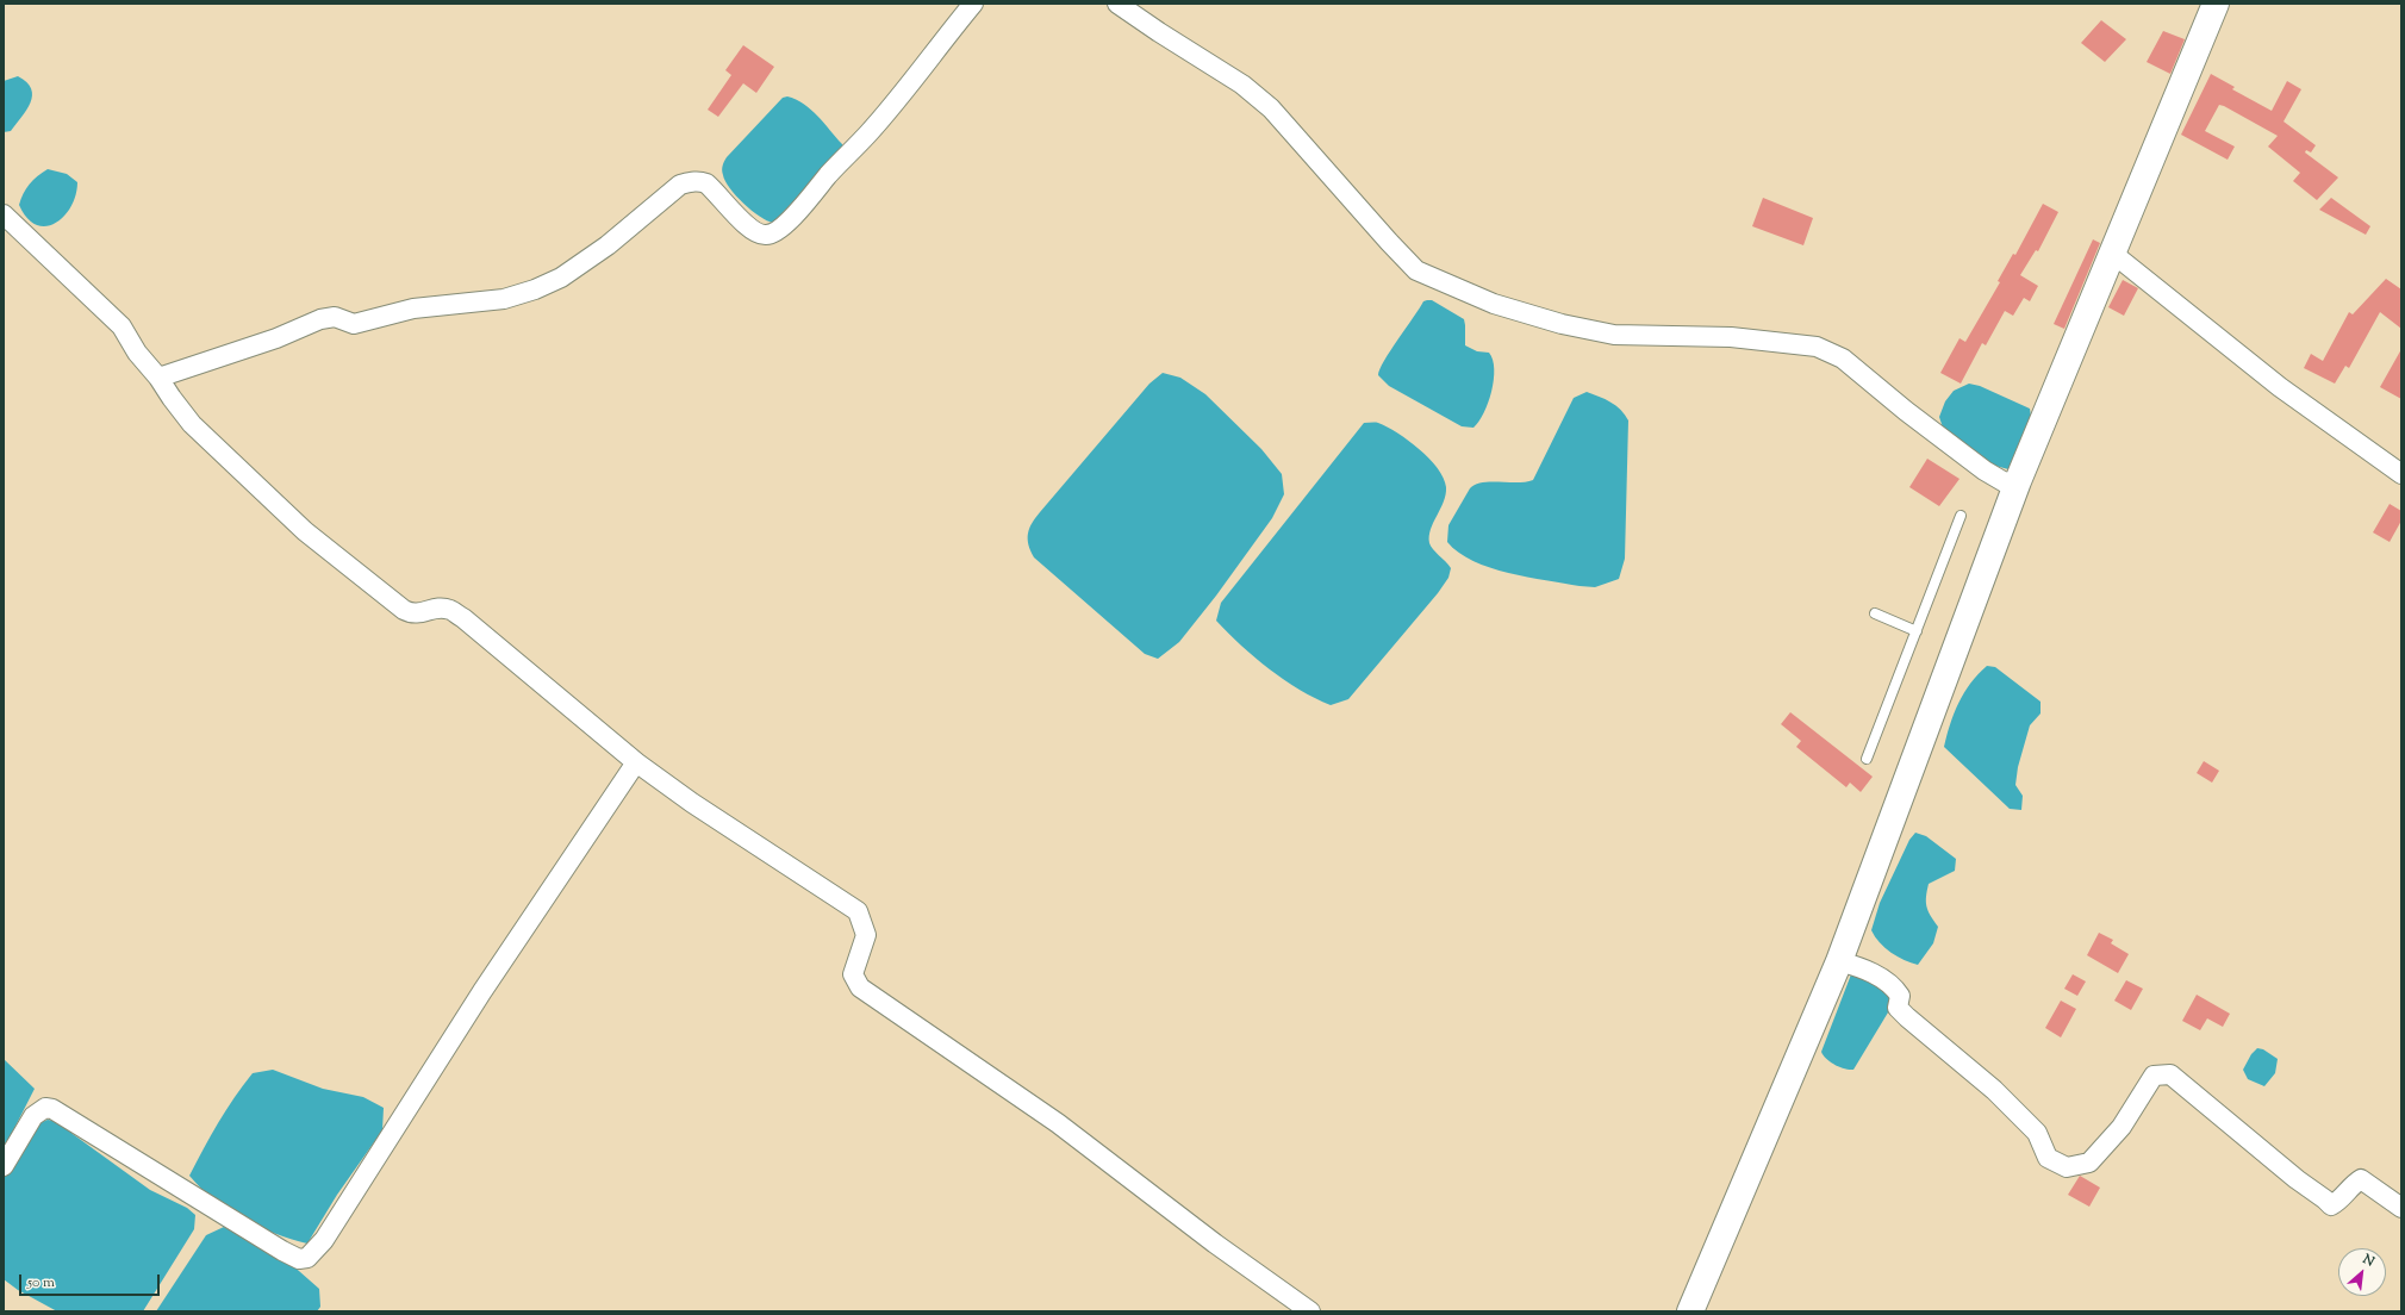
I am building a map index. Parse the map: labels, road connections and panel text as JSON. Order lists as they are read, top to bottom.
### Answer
{
  "scale_bar": "50 m",
  "north": "top right"
}
